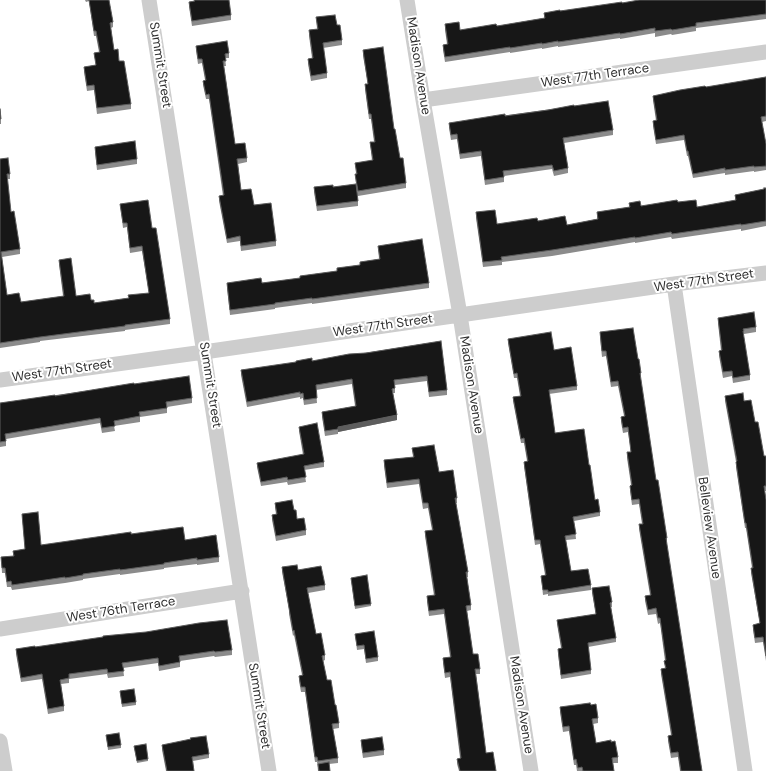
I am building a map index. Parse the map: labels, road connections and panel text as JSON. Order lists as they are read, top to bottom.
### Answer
{
  "streets": {
    "street": [
      "Summit Street",
      "Madison Avenue",
      "West 77th Terrace",
      "West 77th Street",
      "Belleview Avenue",
      "West 76th Terrace"
    ]
  },
  "crossings": [
    ["Summit Street", "West 77th Street"],
    ["Summit Street", "West 76th Terrace"],
    ["Madison Avenue", "West 77th Terrace"],
    ["Madison Avenue", "West 77th Street"],
    ["West 77th Street", "Belleview Avenue"]
  ]
}
